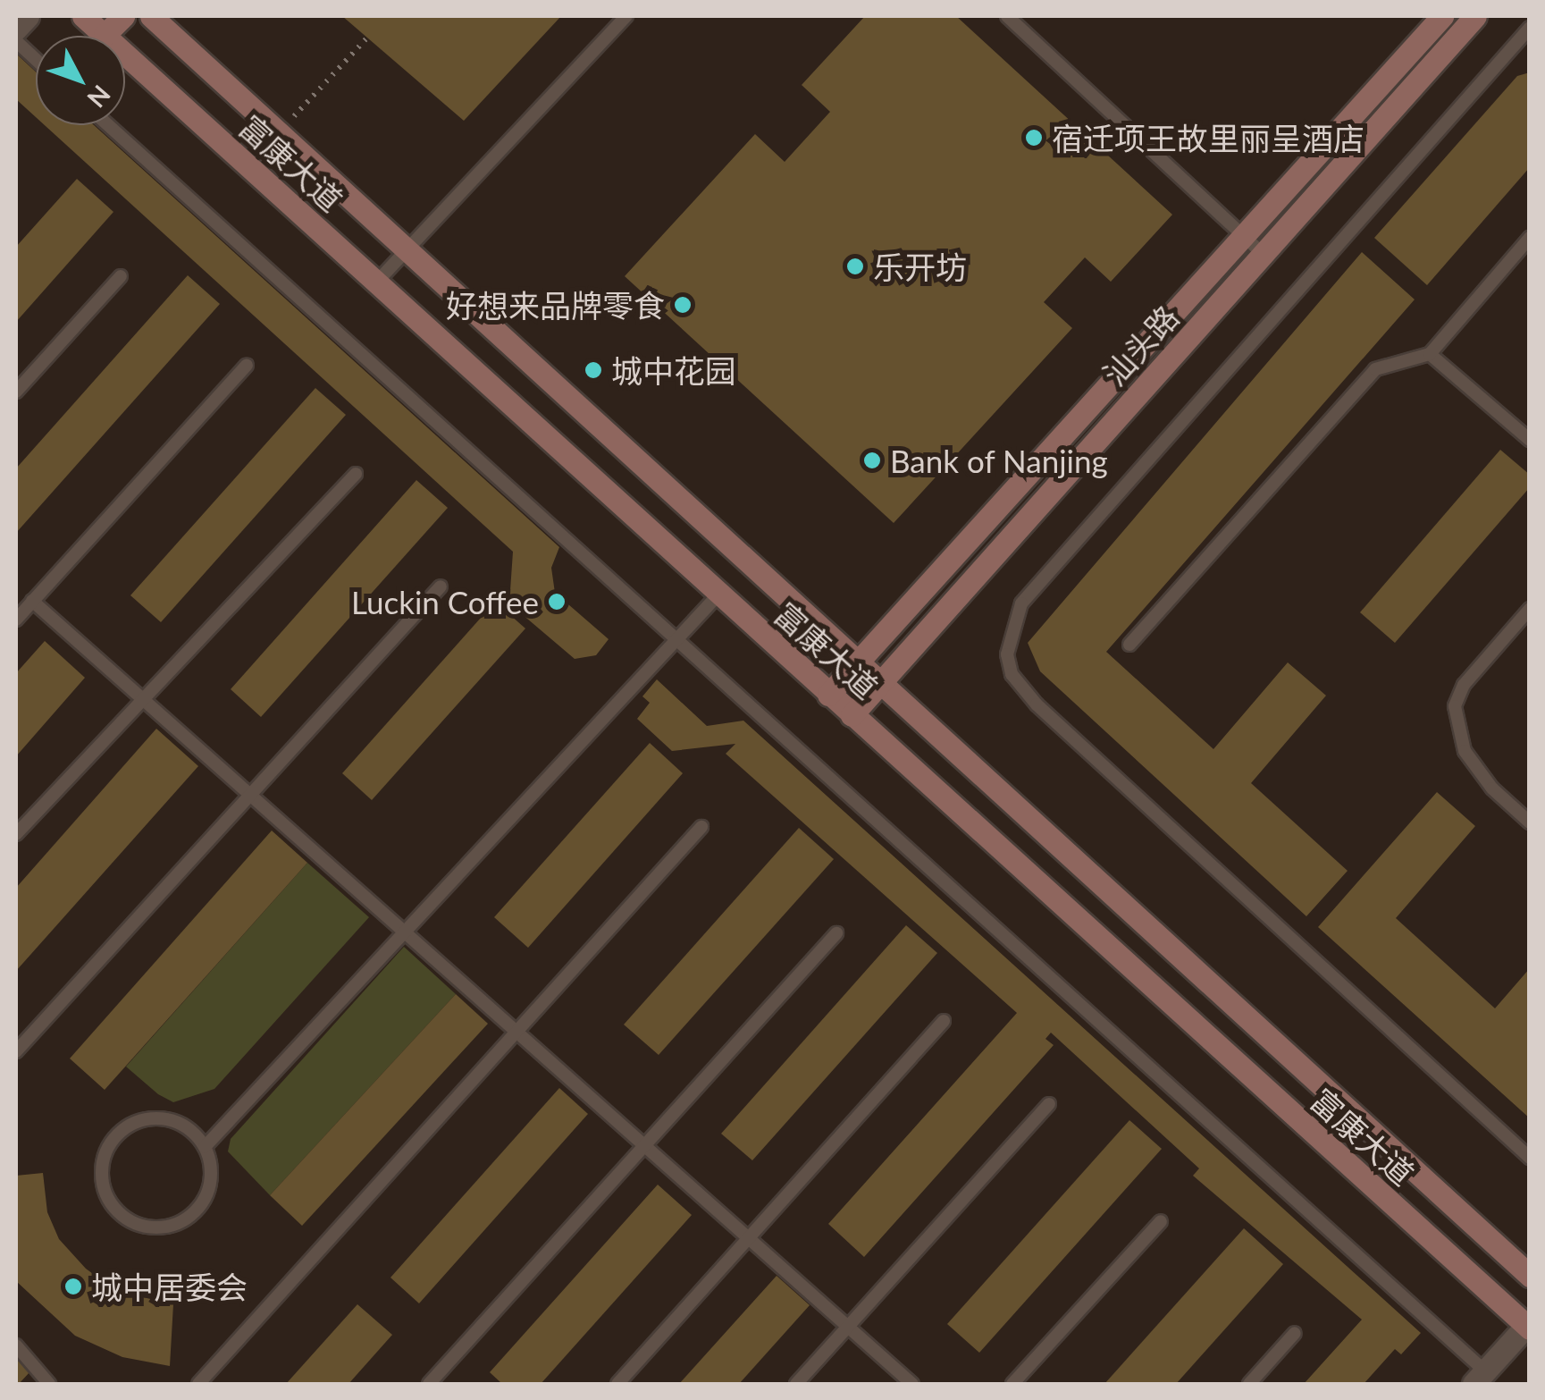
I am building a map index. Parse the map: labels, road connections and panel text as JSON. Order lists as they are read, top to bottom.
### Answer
{
  "streets": {
    "street": ["富康大道", "汕头路"]
  },
  "crossings": [
    ["富康大道", "汕头路"]
  ],
  "places": [
    "宿迁项王故里丽呈酒店",
    "乐开坊",
    "好想来品牌零食",
    "城中花园",
    "Bank of Nanjing",
    "Luckin Coffee",
    "城中居委会"
  ],
  "north": "bottom right"
}
